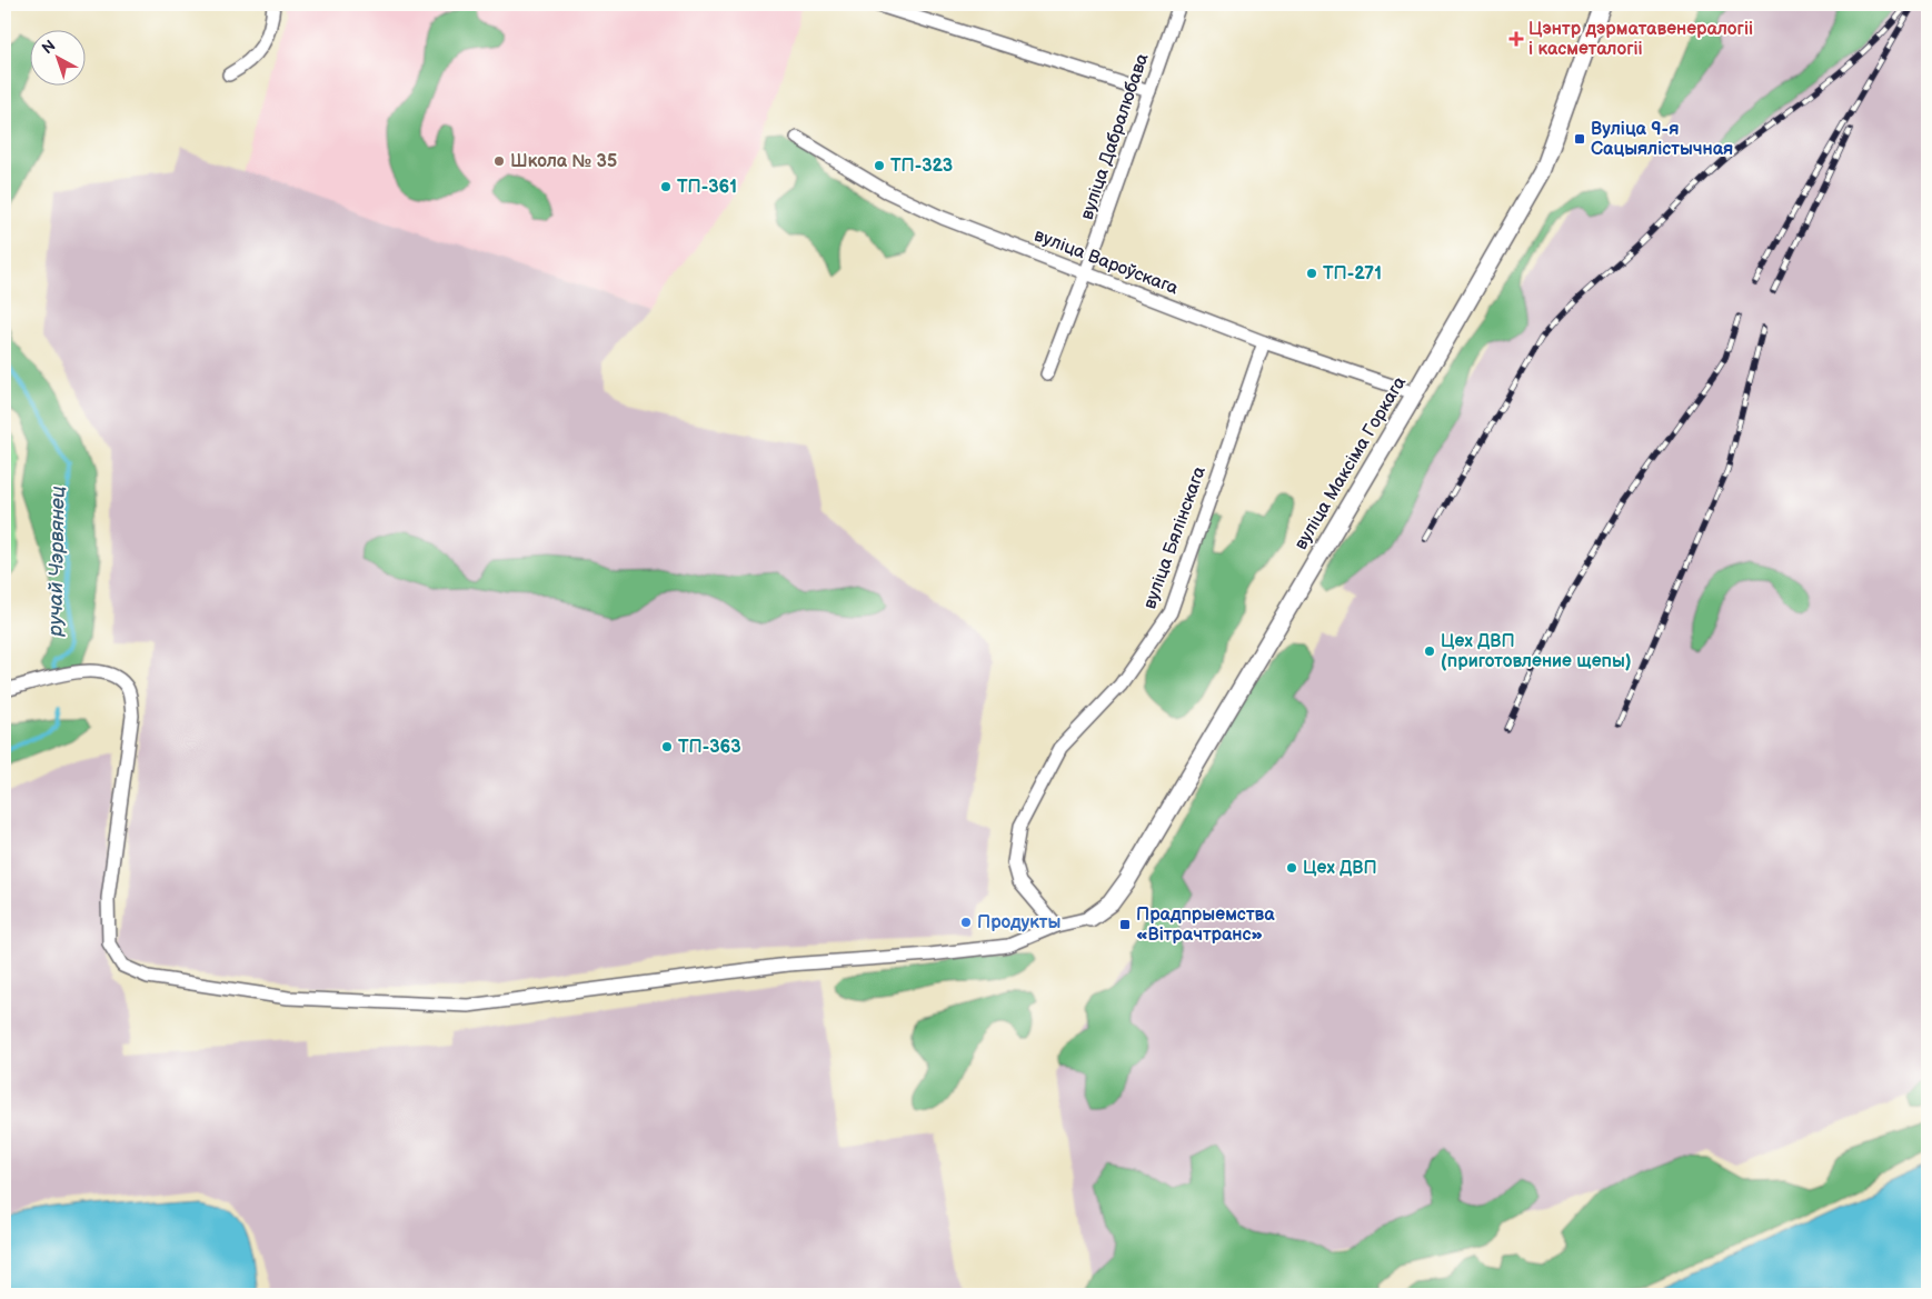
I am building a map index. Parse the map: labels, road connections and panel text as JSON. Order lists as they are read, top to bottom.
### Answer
{
  "streets": {
    "main road": ["вуліца Максіма Горкага"],
    "street": ["вуліца Дабралюбава", "вуліца Вароўскага", "вуліца Бялінскага"]
  },
  "crossings": [
    ["вуліца Дабралюбава", "вуліца Вароўскага"],
    ["вуліца Вароўскага", "вуліца Максіма Горкага"],
    ["вуліца Вароўскага", "вуліца Бялінскага"]
  ],
  "water": ["ручай Чэрвянец"],
  "places": {
    "health": ["Цэнтр дэрматавенералогіі і касметалогіі"],
    "transit": ["Вуліца 9-я Сацыялістычная", "Прадпрыемства «Вітрачтранс»"],
    "other": [
      "Школа № 35",
      "ТП-323",
      "ТП-361",
      "ТП-271",
      "Цех ДВП (приготовление щепы)",
      "ТП-363",
      "Цех ДВП",
      "Продукты"
    ]
  },
  "north": "top left"
}
